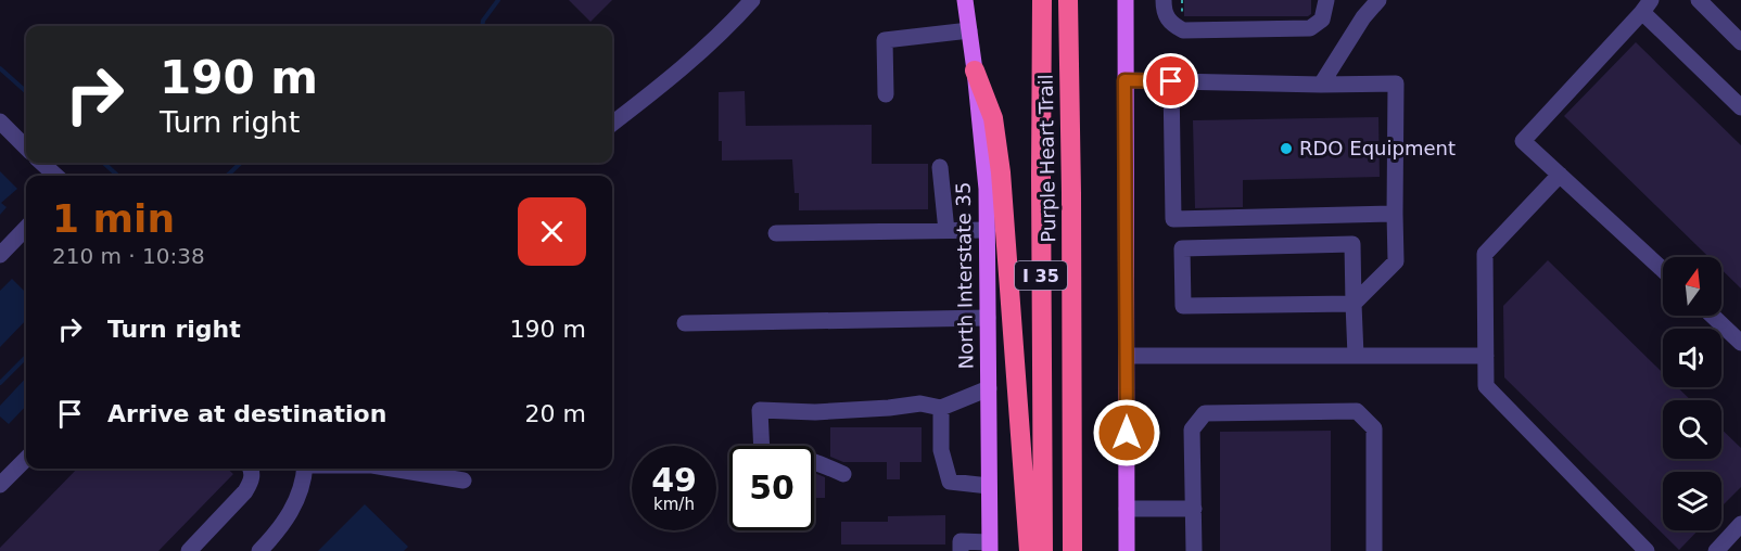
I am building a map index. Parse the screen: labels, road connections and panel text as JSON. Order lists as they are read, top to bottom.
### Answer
{
  "streets": {
    "highway": ["Purple Heart Trail", "I 35"],
    "main road": ["North Interstate 35"]
  },
  "places": ["RDO Equipment"],
  "north": "top",
  "page": {
    "turn": ["190 m", "Turn right"],
    "heading": ["1 min", "210 m · 10:38"],
    "list": [
      {
        "name": "Turn right",
        "value": "190 m"
      },
      {
        "name": "Arrive at destination",
        "value": "20 m"
      }
    ],
    "speed": "49 km/h",
    "limit": "50"
  }
}
